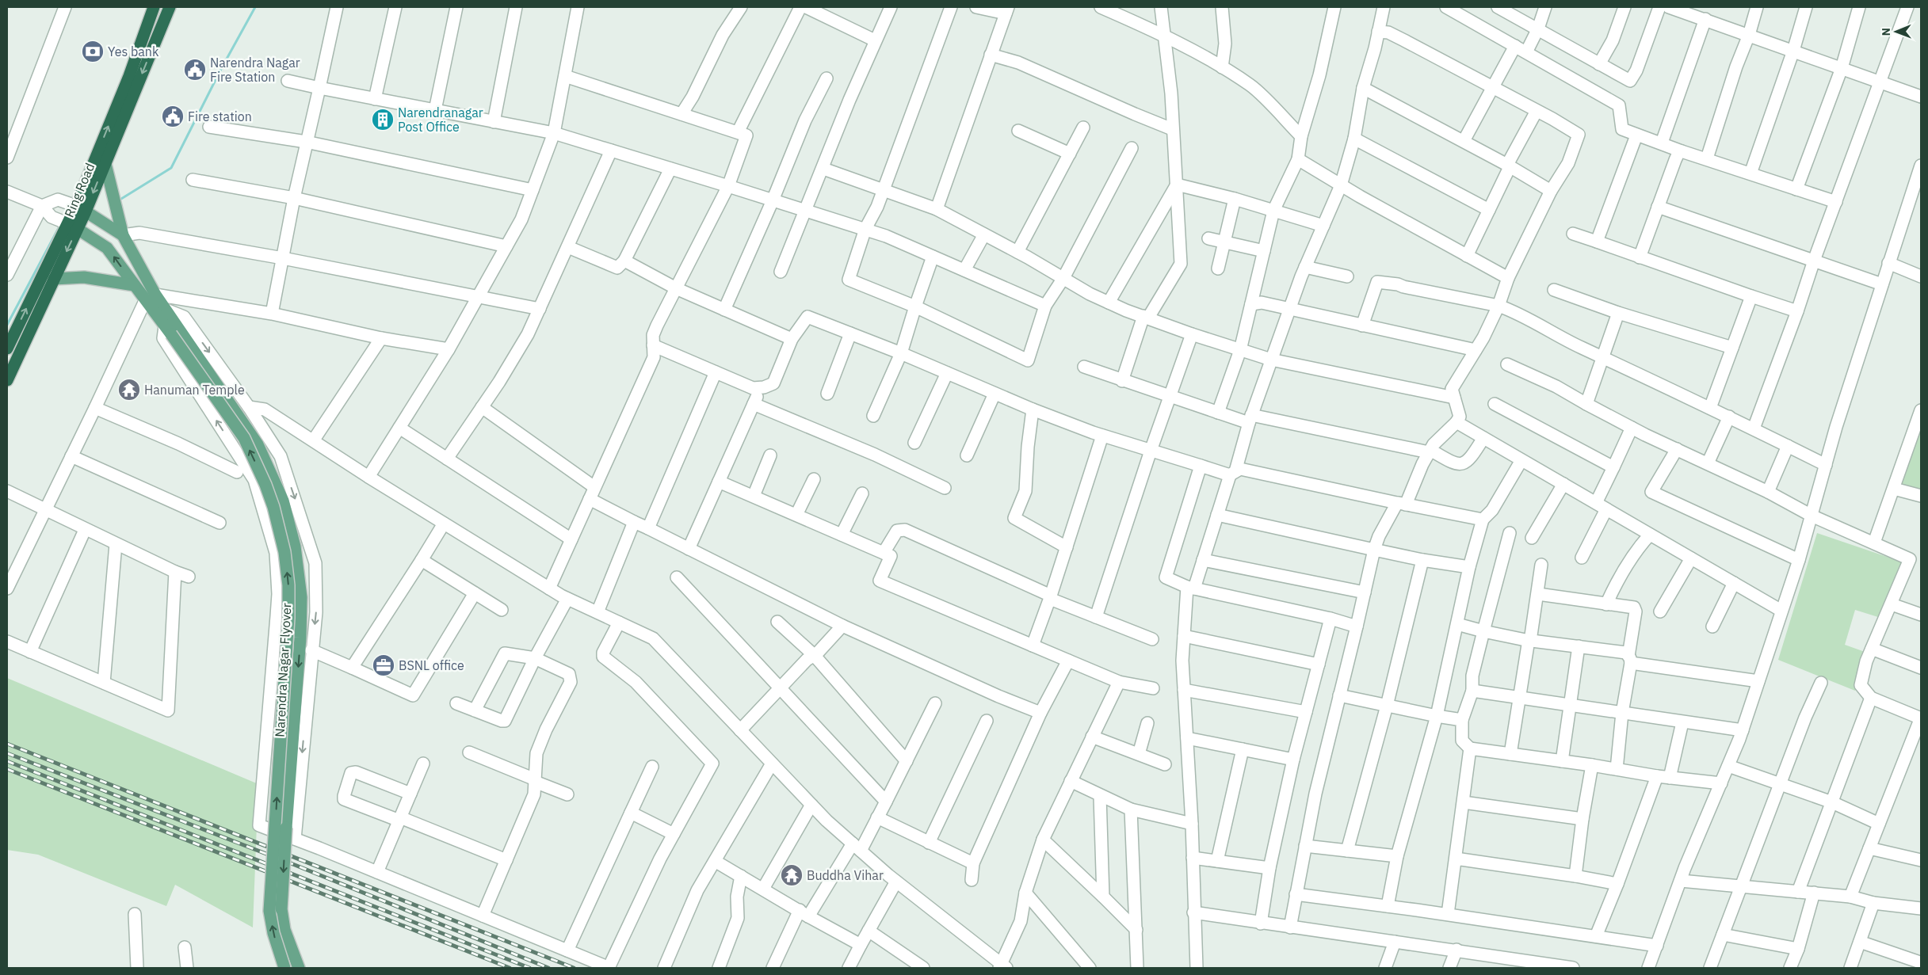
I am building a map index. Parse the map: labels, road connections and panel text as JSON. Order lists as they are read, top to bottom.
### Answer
{
  "streets": {
    "highway": ["Ring Road"],
    "main road": ["Narendra Nagar Flyover"]
  },
  "places": {
    "bank": ["Yes bank"],
    "public building": ["Narendra Nagar Fire Station", "Fire station"],
    "building": ["Narendranagar Post Office"],
    "temple": ["Hanuman Temple", "Buddha Vihar"],
    "office": ["BSNL office"]
  },
  "north": "left"
}
